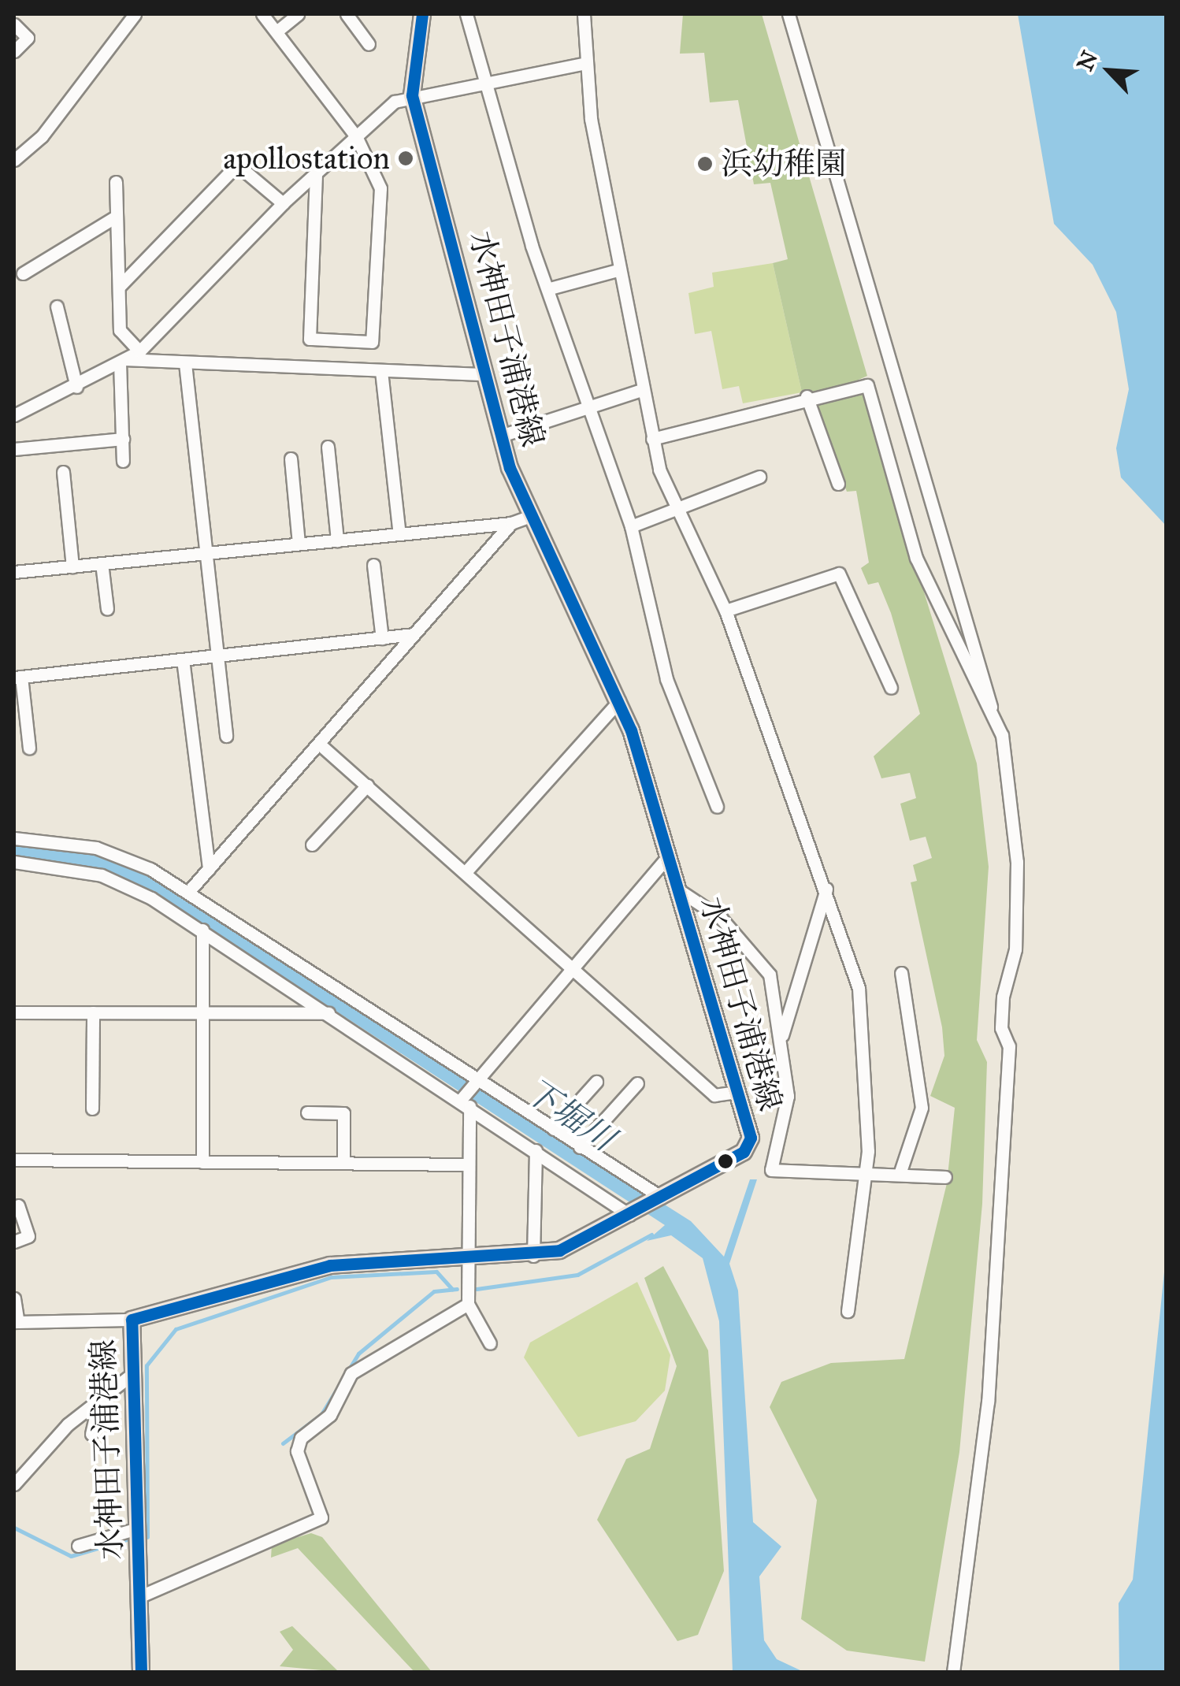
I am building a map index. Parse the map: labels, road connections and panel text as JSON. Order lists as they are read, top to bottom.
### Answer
{
  "streets": {
    "main road": ["水神田子浦港線"]
  },
  "water": ["下堀川"],
  "places": ["apollostation", "浜幼稚園"],
  "north": "top left"
}
